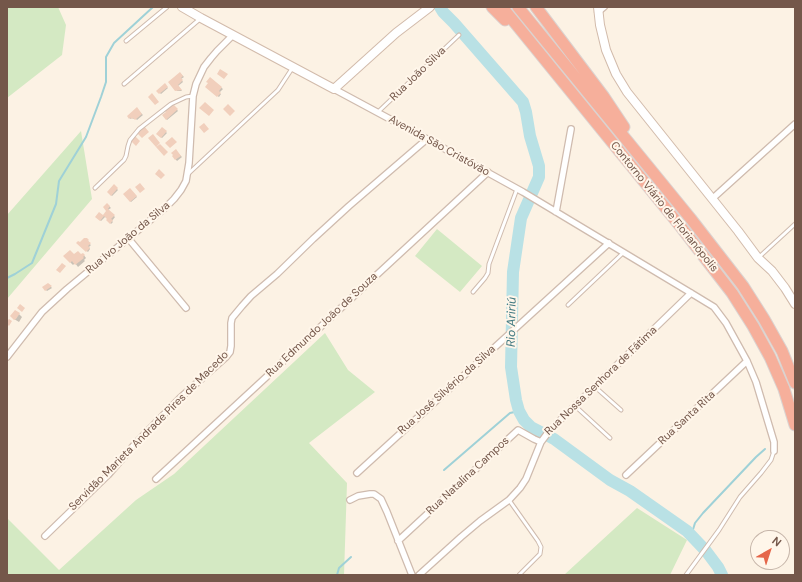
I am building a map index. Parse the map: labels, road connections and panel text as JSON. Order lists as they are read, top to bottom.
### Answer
{
  "streets": {
    "highway": ["Contorno Viário de Florianópolis"],
    "main road": ["Avenida São Cristóvão"],
    "street": [
      "Rua Ivo João da Silva",
      "Rua Edmundo João de Souza",
      "Rua Nossa Senhora de Fátima",
      "Rua José Silvério da Silva",
      "Rua Santa Rita",
      "Servidão Marieta Andrade Pires de Macedo",
      "Rua Natalina Campos"
    ],
    "lane": ["Rua João Silva"]
  },
  "crossings": [
    ["Rua João Silva", "Avenida São Cristóvão"],
    ["Avenida São Cristóvão", "Rua Ivo João da Silva"],
    ["Avenida São Cristóvão", "Rua Edmundo João de Souza"],
    ["Avenida São Cristóvão", "Rua Nossa Senhora de Fátima"],
    ["Avenida São Cristóvão", "Rua José Silvério da Silva"],
    ["Avenida São Cristóvão", "Rua Santa Rita"],
    ["Avenida São Cristóvão", "Servidão Marieta Andrade Pires de Macedo"],
    ["Rua Nossa Senhora de Fátima", "Rua Natalina Campos"]
  ],
  "water": ["Rio Aririú"],
  "north": "top right"
}
